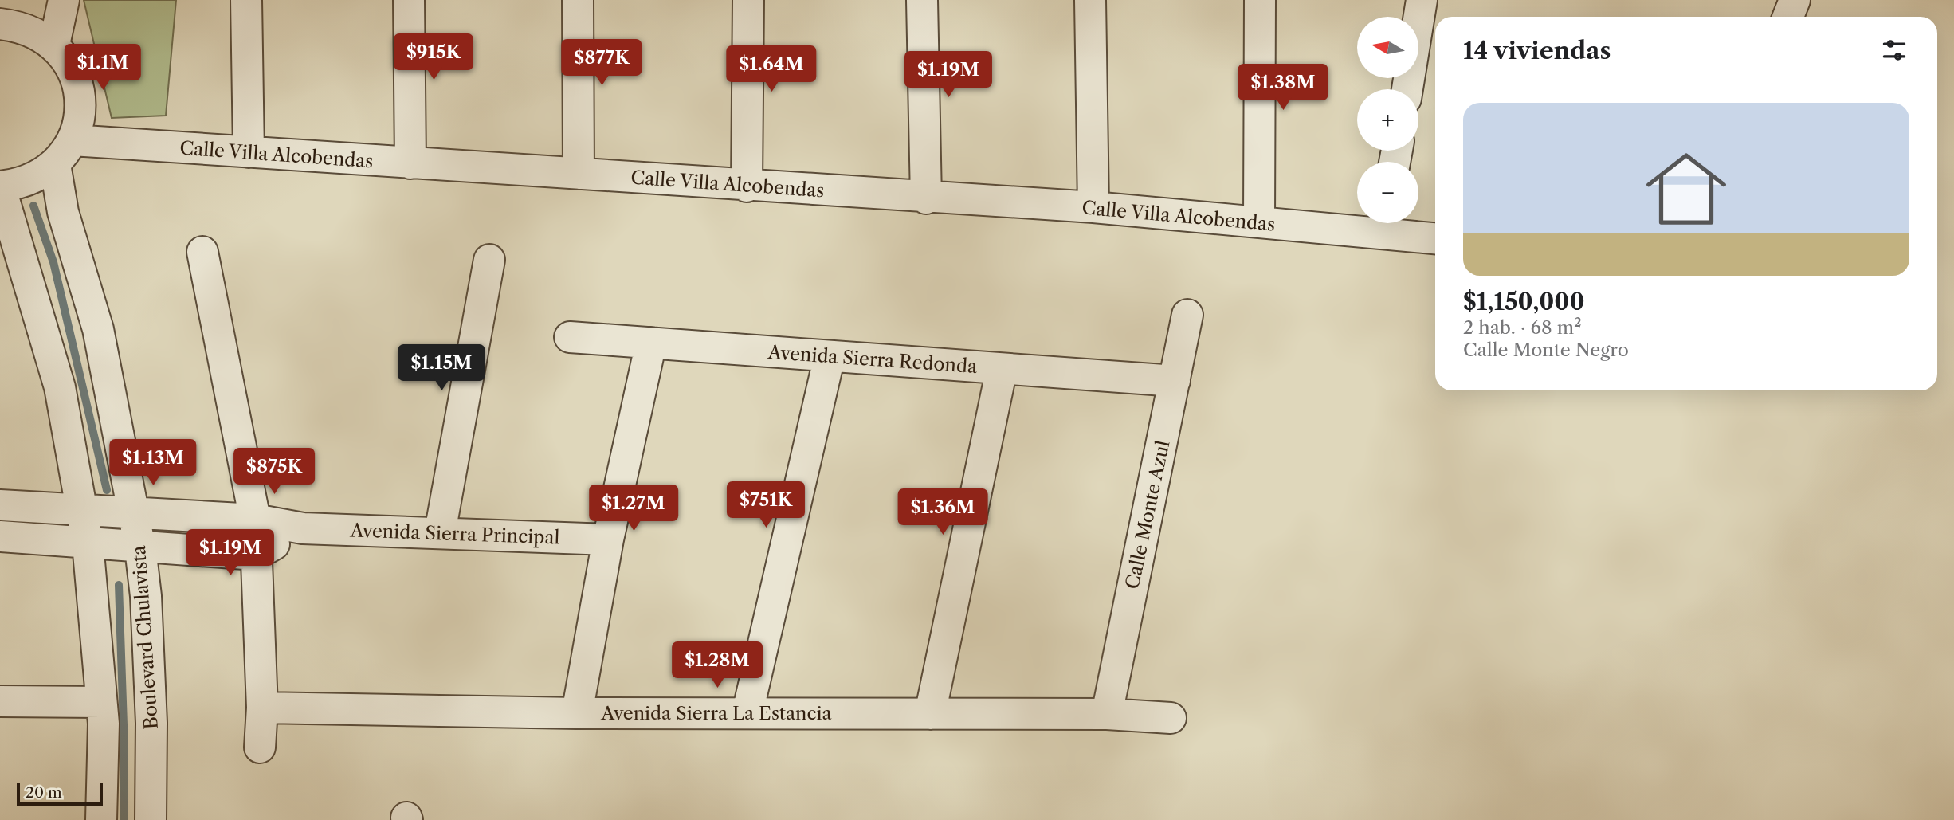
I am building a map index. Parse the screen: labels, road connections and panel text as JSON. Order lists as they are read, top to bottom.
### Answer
{
  "streets": {
    "street": [
      "Calle Villa Alcobendas",
      "Avenida Sierra Redonda",
      "Calle Monte Azul",
      "Avenida Sierra Principal",
      "Boulevard Chulavista",
      "Avenida Sierra La Estancia"
    ]
  },
  "crossings": [
    ["Calle Villa Alcobendas", "Boulevard Chulavista"],
    ["Avenida Sierra Redonda", "Calle Monte Azul"],
    ["Calle Monte Azul", "Avenida Sierra La Estancia"],
    ["Avenida Sierra Principal", "Boulevard Chulavista"]
  ],
  "scale_bar": "20 m",
  "north": "left",
  "page": {
    "map_buttons": ["+", "−"],
    "heading": "14 viviendas",
    "price": [
      "$915K",
      "$877K",
      "$1.1M",
      "$1.64M",
      "$1.19M",
      "$1.38M",
      "$1.15M",
      "$1.13M",
      "$875K",
      "$751K",
      "$1.27M",
      "$1.36M",
      "$1.19M",
      "$1.28M"
    ],
    "list": [
      {
        "name": "$1,150,000",
        "note": "2 hab. · 68 m² · Calle Monte Negro"
      }
    ],
    "scale": "20 m"
  }
}
